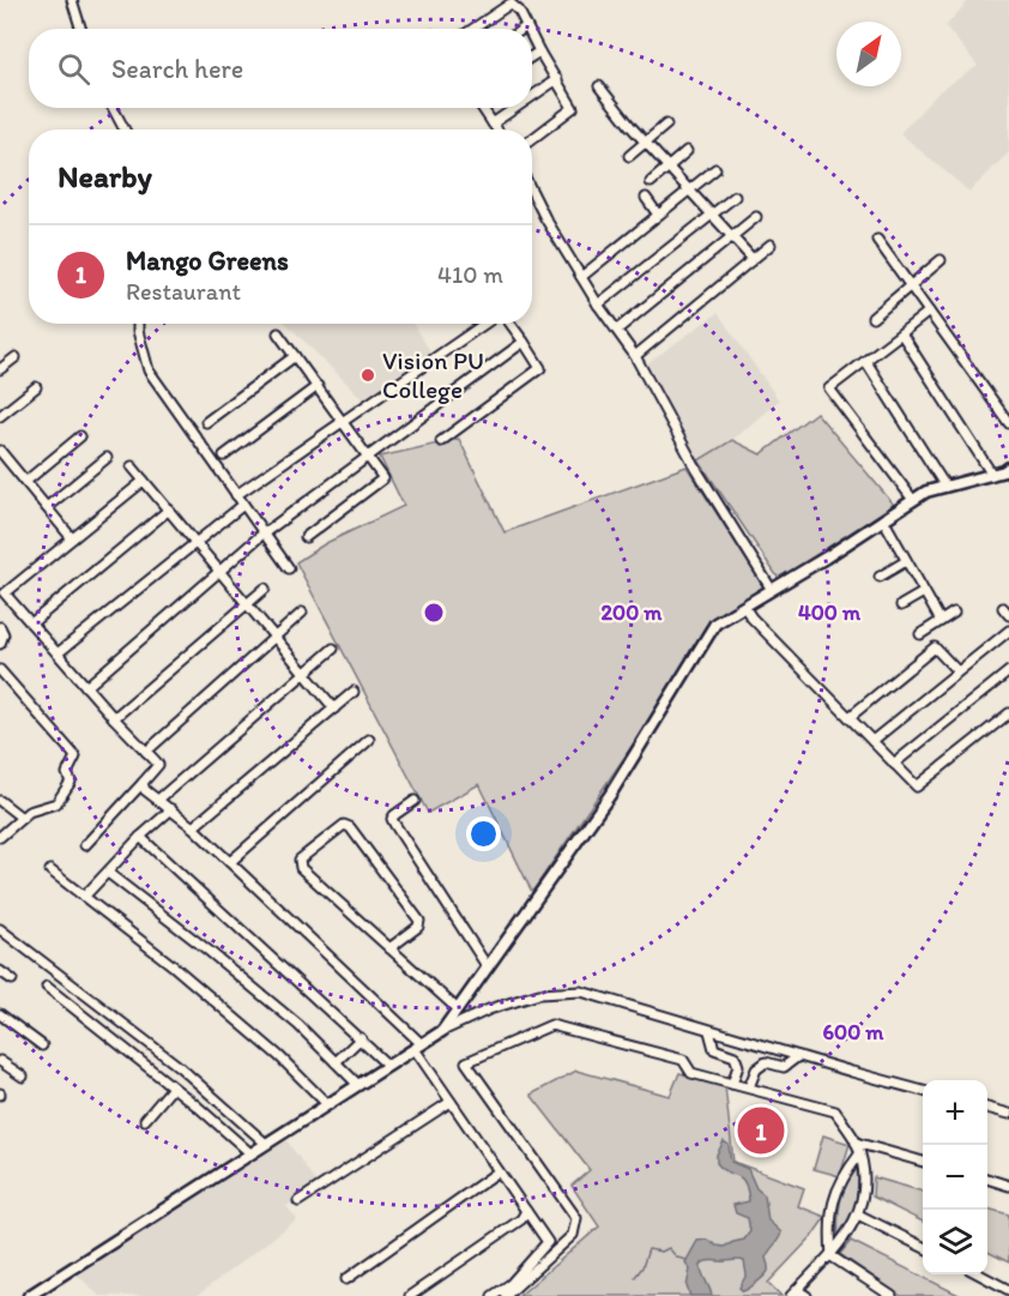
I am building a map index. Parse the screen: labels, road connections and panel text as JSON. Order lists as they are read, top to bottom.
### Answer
{
  "places": ["Vision PU College"],
  "north": "top right",
  "page": {
    "search": "Search here",
    "heading": "Nearby",
    "list": [
      {
        "mark": "1",
        "name": "Mango Greens",
        "note": "Restaurant",
        "value": "410 m"
      }
    ],
    "map_buttons": ["+", "−"],
    "pins": "1"
  },
  "rings": ["200 m", "400 m", "600 m"]
}
